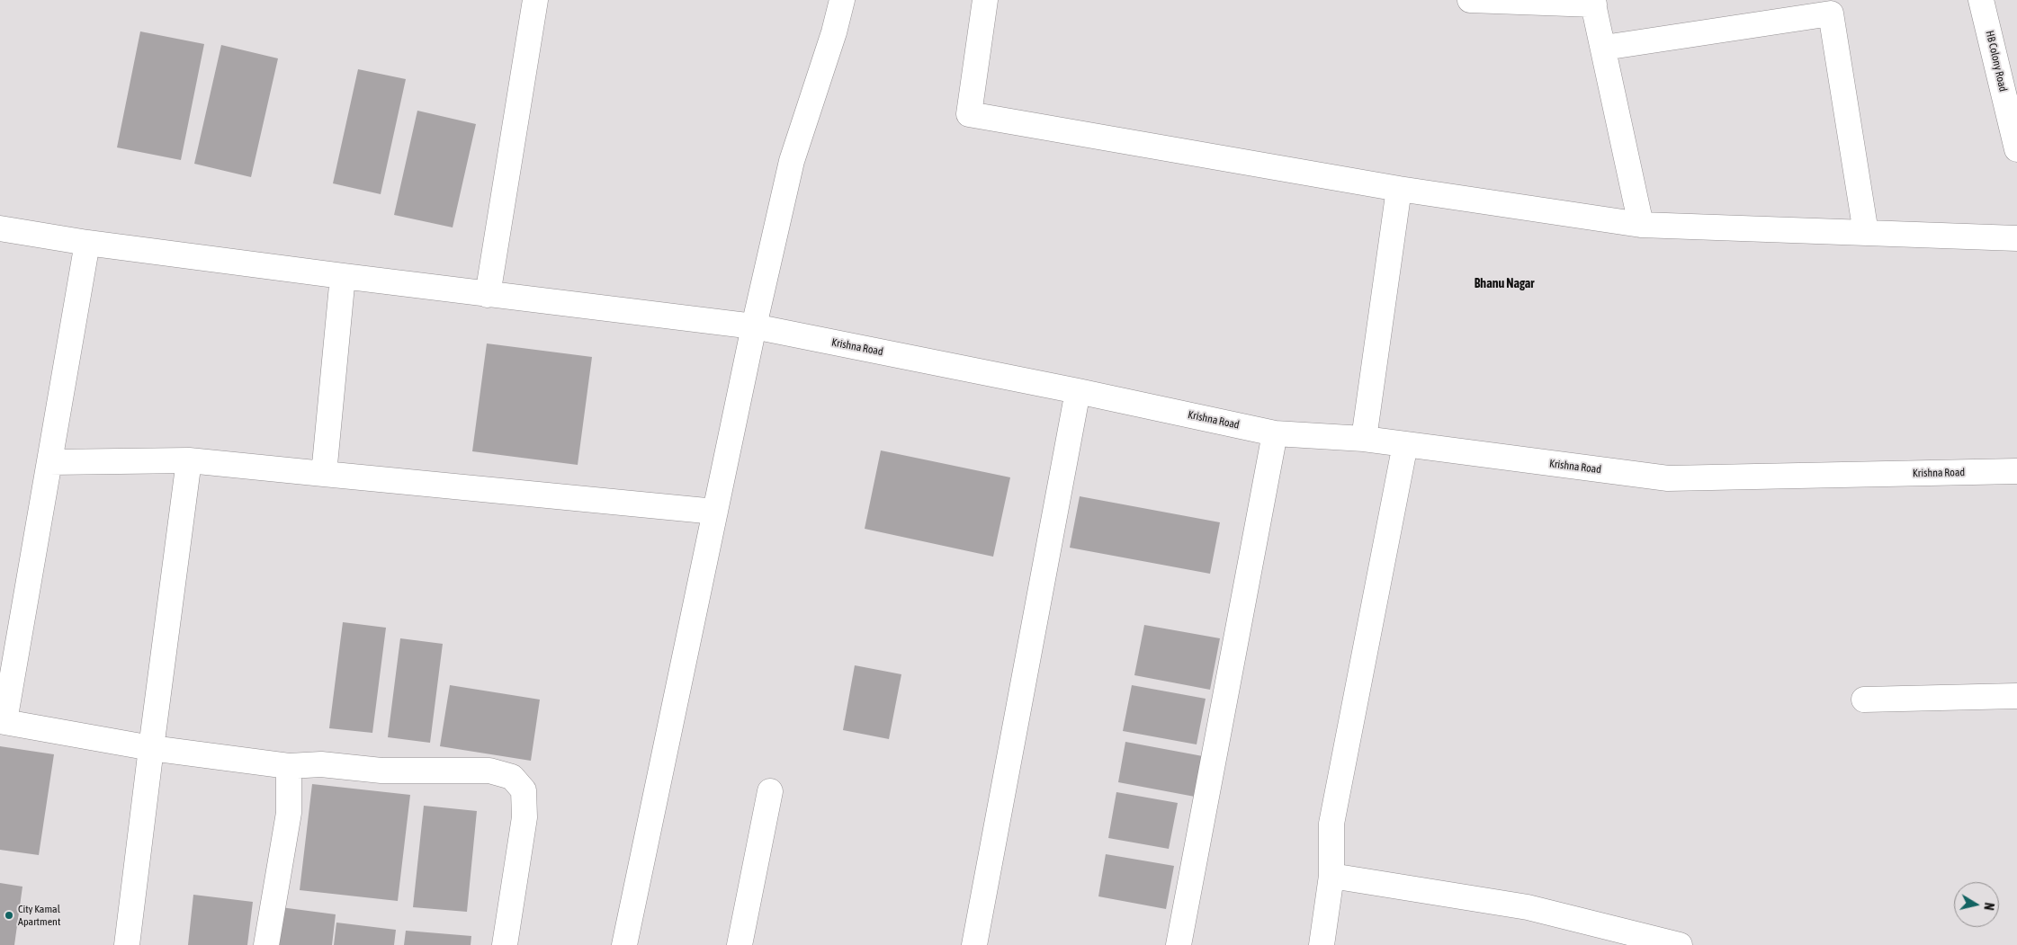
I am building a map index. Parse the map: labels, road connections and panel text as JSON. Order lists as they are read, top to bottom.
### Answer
{
  "streets": {
    "street": ["HB Colony Road", "Krishna Road"]
  },
  "districts": ["Bhanu Nagar"],
  "places": ["City Kamal Apartment"],
  "north": "right"
}
